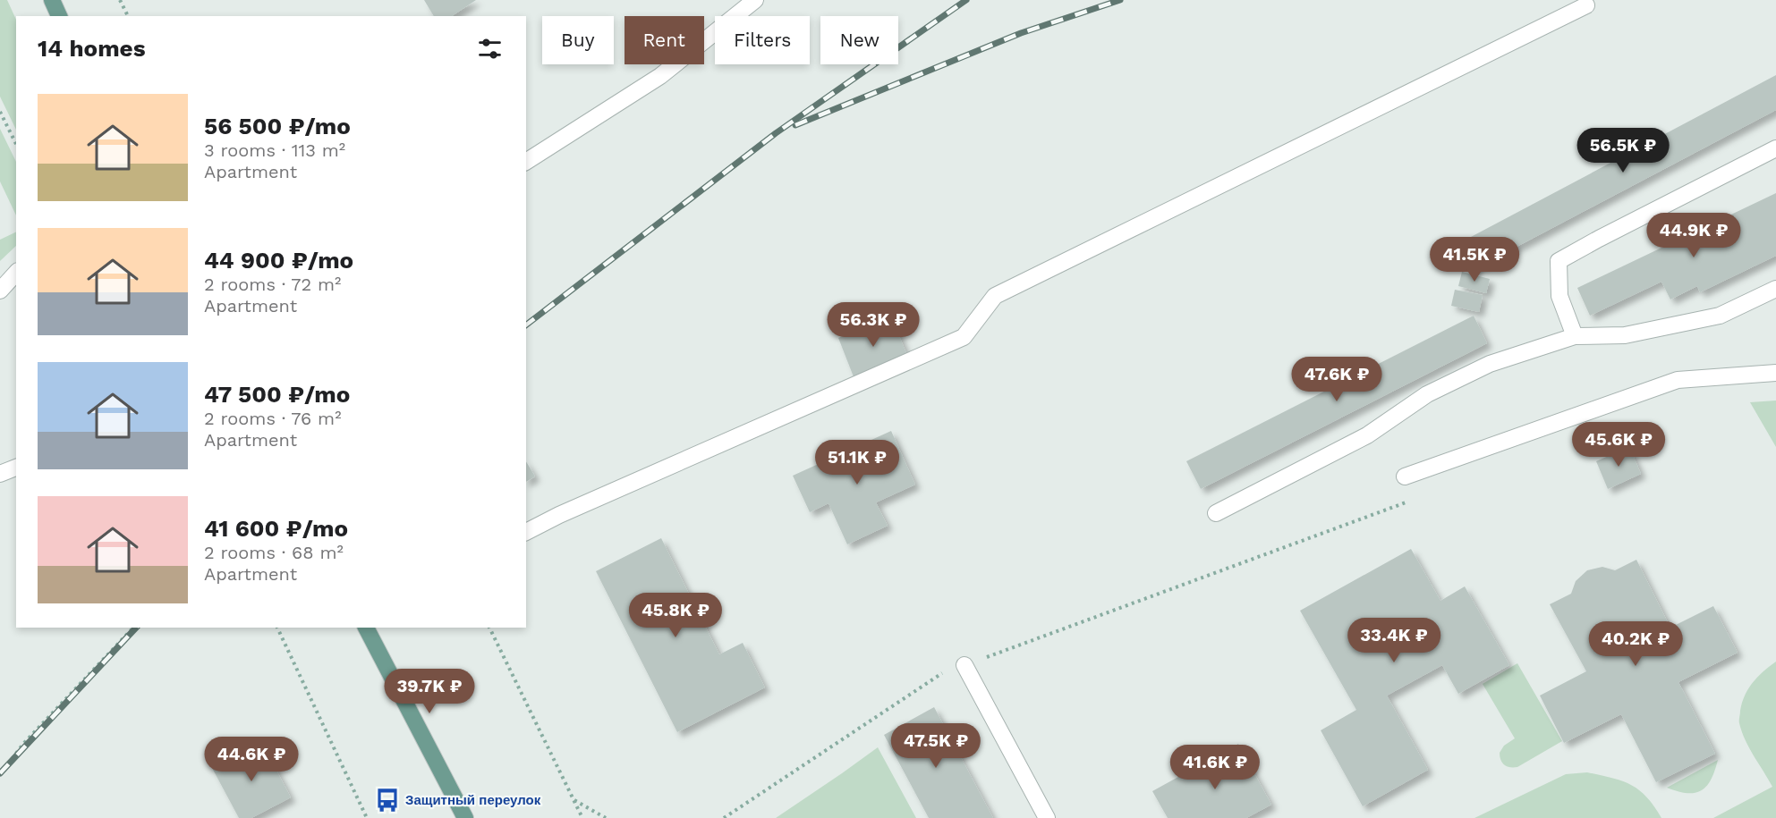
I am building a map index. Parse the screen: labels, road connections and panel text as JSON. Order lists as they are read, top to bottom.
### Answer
{
  "places": {
    "bus stop": ["Защитный переулок"]
  },
  "page": {
    "chip": [
      "Buy",
      "Rent",
      "Filters",
      "New"
    ],
    "heading": "14 homes",
    "list": [
      {
        "name": "56 500 ₽/mo",
        "note": "3 rooms · 113 m² · Apartment"
      },
      {
        "name": "44 900 ₽/mo",
        "note": "2 rooms · 72 m² · Apartment"
      },
      {
        "name": "47 500 ₽/mo",
        "note": "2 rooms · 76 m² · Apartment"
      },
      {
        "name": "41 600 ₽/mo",
        "note": "2 rooms · 68 m² · Apartment"
      }
    ],
    "price": [
      "56.5K ₽",
      "44.9K ₽",
      "41.5K ₽",
      "56.3K ₽",
      "47.6K ₽",
      "45.6K ₽",
      "51.1K ₽",
      "45.8K ₽",
      "33.4K ₽",
      "40.2K ₽",
      "39.7K ₽",
      "47.5K ₽",
      "44.6K ₽",
      "41.6K ₽"
    ]
  }
}
